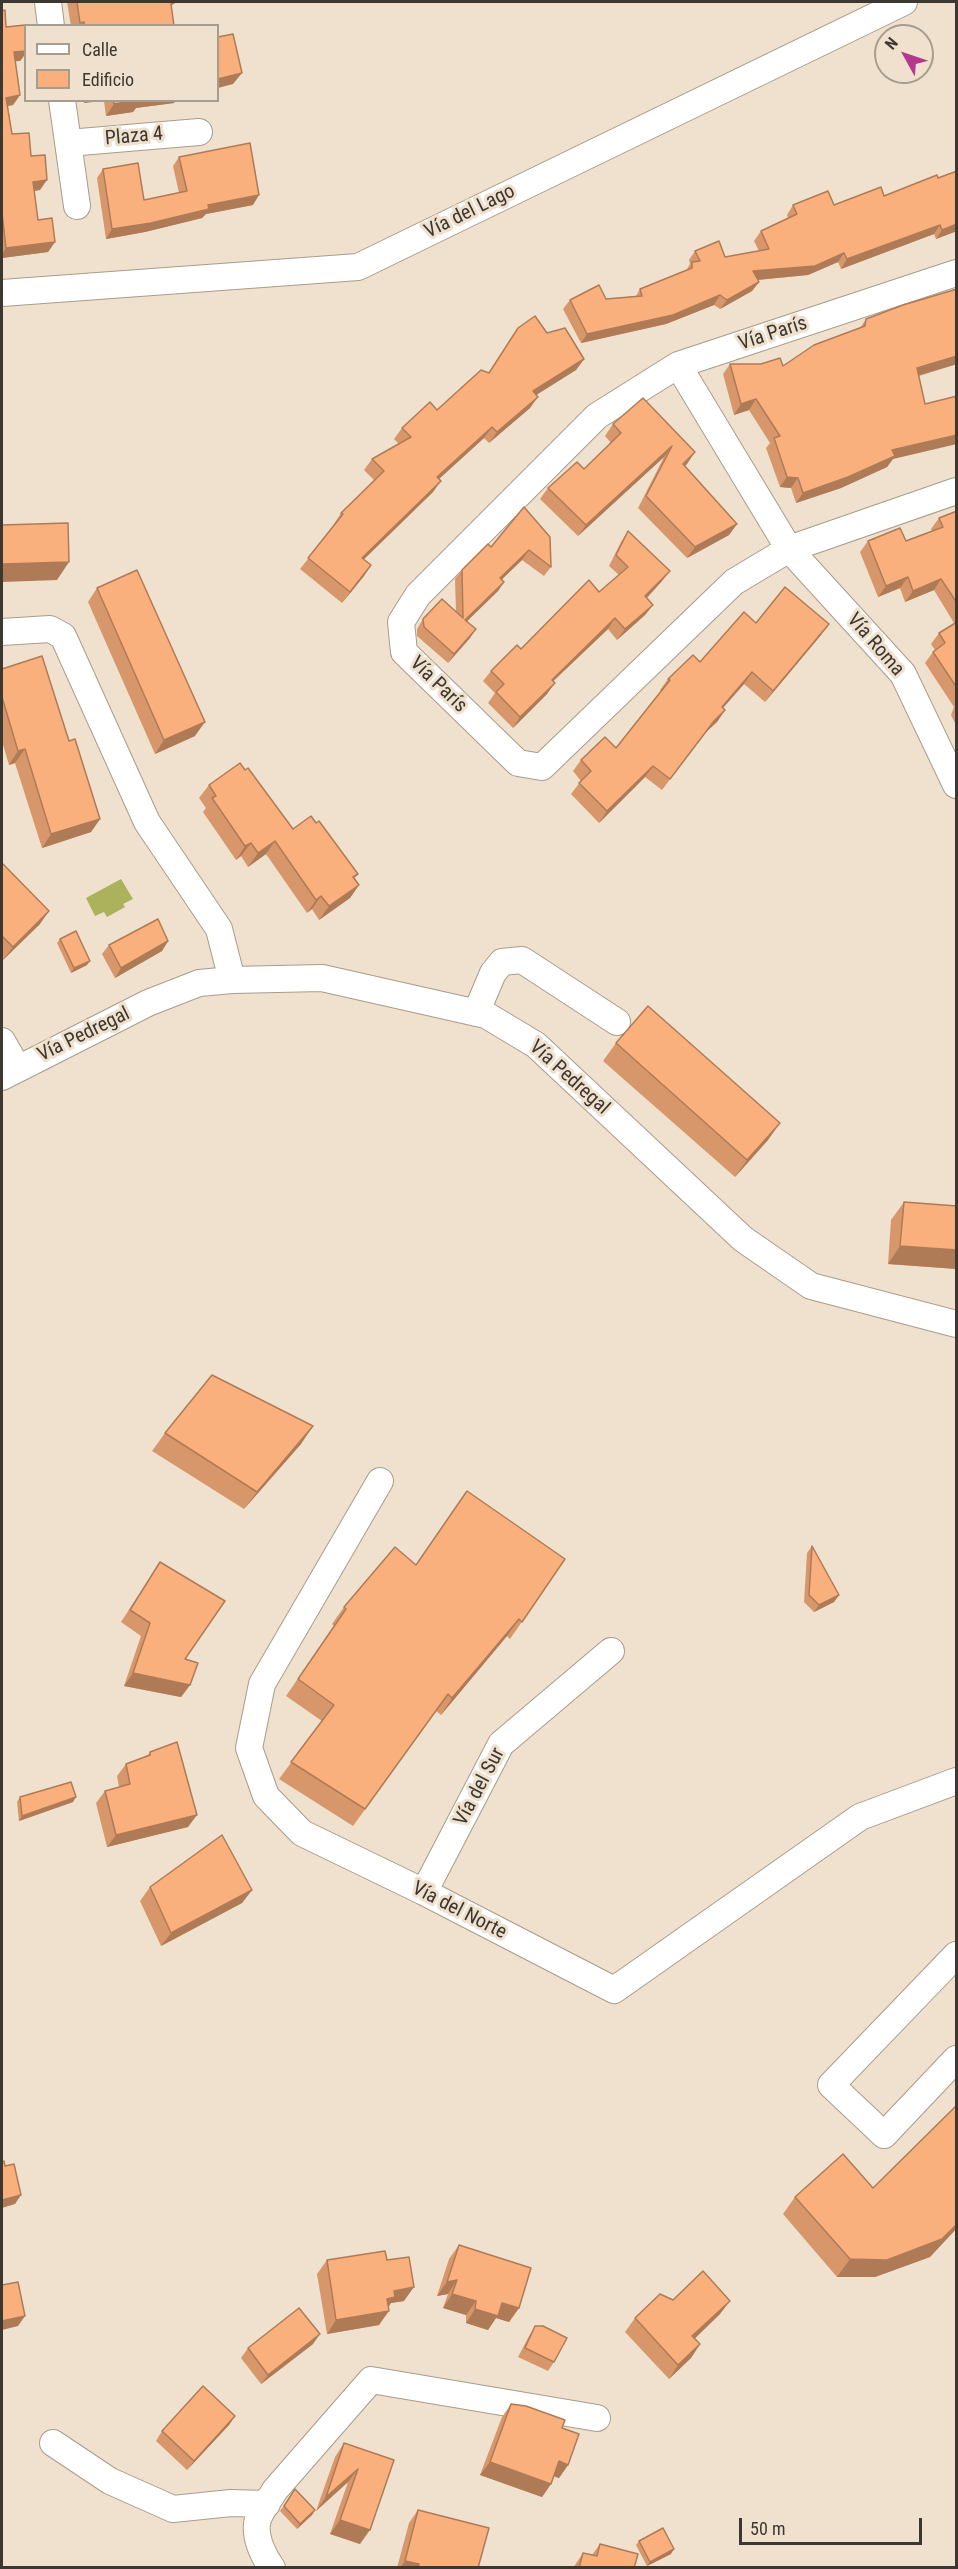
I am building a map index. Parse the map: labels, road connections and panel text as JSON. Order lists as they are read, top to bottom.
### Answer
{
  "streets": {
    "street": [
      "Plaza 4",
      "Vía del Lago",
      "Vía París",
      "Vía Roma",
      "Vía Pedregal",
      "Vía del Sur",
      "Vía del Norte"
    ]
  },
  "crossings": [
    ["Vía París", "Vía Roma"],
    ["Vía del Sur", "Vía del Norte"]
  ],
  "legend": ["Calle", "Edificio"],
  "scale_bar": "50 m",
  "north": "top left"
}
